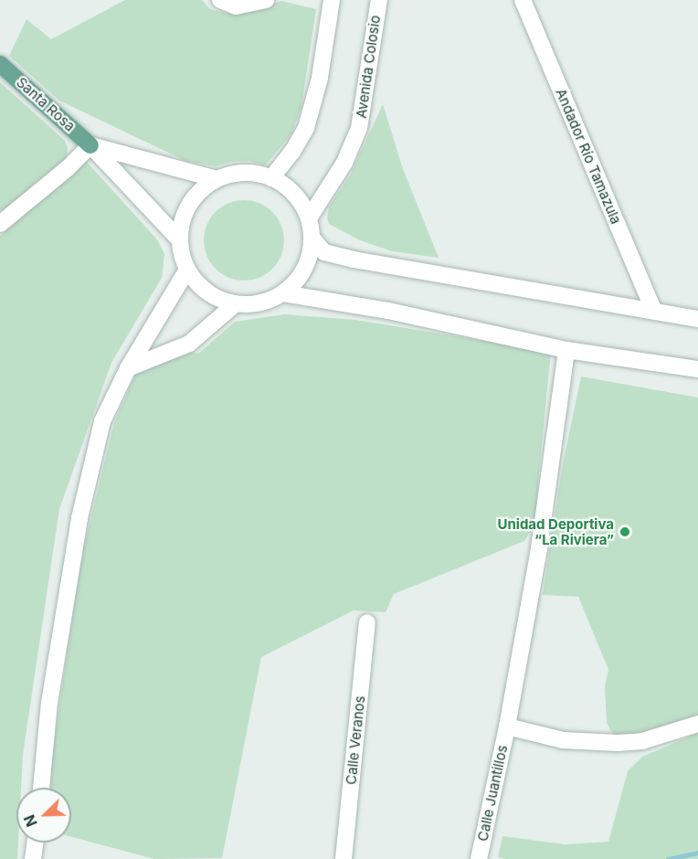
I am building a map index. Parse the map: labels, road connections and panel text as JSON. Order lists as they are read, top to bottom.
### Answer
{
  "streets": {
    "main road": ["Santa Rosa"],
    "street": [
      "Avenida Colosio",
      "Andador Río Tamazula",
      "Calle Veranos",
      "Calle Juantillos"
    ]
  },
  "places": ["Unidad Deportiva “La Riviera”"],
  "north": "bottom left"
}
